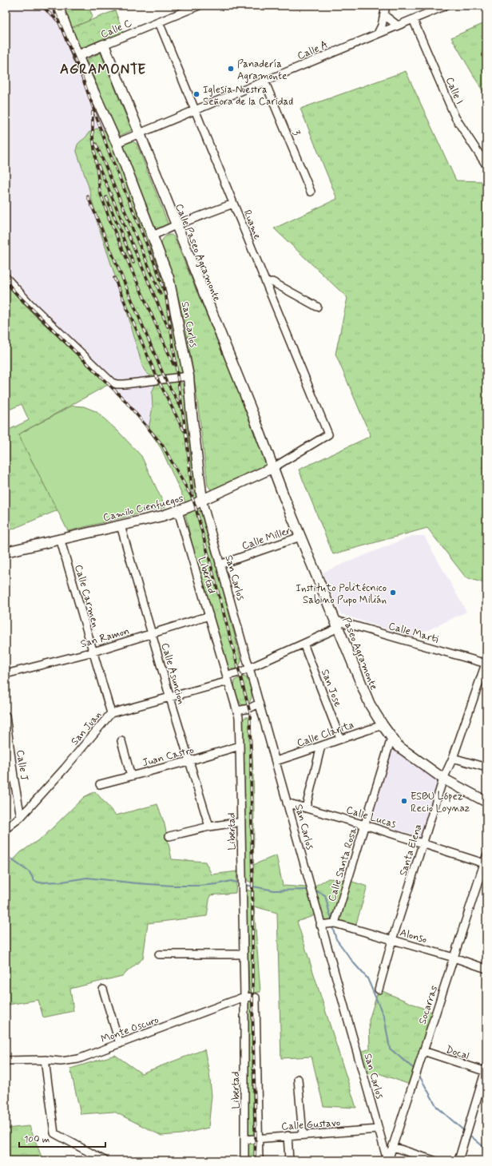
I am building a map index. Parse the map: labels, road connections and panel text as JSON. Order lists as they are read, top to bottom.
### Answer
{
  "streets": {
    "street": [
      "Calle C",
      "Calle A",
      "Calle I",
      "3",
      "Ruame",
      "Calle Paseo Agramonte",
      "San Carlos",
      "Camilo Cienfuegos",
      "Calle Miller",
      "Libertad",
      "Calle Carmen",
      "Calle Marti",
      "San Ramon",
      "Paseo Agramonte",
      "Calle Asuncion",
      "San Jose",
      "San Juan",
      "Calle Clarita",
      "Juan Castro",
      "Calle J",
      "Calle Lucas",
      "Santa Elena",
      "Calle Santa Rosa",
      "Alonso",
      "Socarras",
      "Monte Oscuro",
      "Docal",
      "Calle Gustavo"
    ]
  },
  "crossings": [
    ["Calle C", "Ruame"],
    ["Calle C", "Calle Paseo Agramonte"],
    ["Calle C", "San Carlos"],
    ["Calle A", "Calle I"],
    ["Calle A", "3"],
    ["Calle A", "Ruame"],
    ["Calle A", "Calle Paseo Agramonte"],
    ["Calle A", "San Carlos"],
    ["Ruame", "Camilo Cienfuegos"],
    ["Calle Paseo Agramonte", "Camilo Cienfuegos"],
    ["Calle Paseo Agramonte", "Paseo Agramonte"],
    ["San Carlos", "Camilo Cienfuegos"],
    ["San Carlos", "Calle Miller"],
    ["San Carlos", "San Juan"],
    ["San Carlos", "Calle Clarita"],
    ["San Carlos", "Calle Lucas"],
    ["San Carlos", "Socarras"],
    ["San Carlos", "Calle Gustavo"],
    ["Camilo Cienfuegos", "Libertad"],
    ["Camilo Cienfuegos", "Calle Carmen"],
    ["Camilo Cienfuegos", "Paseo Agramonte"],
    ["Camilo Cienfuegos", "Calle Asuncion"],
    ["Calle Miller", "Paseo Agramonte"],
    ["Libertad", "San Ramon"],
    ["Libertad", "San Juan"],
    ["Libertad", "Juan Castro"],
    ["Libertad", "Monte Oscuro"],
    ["Libertad", "Calle Gustavo"],
    ["Calle Carmen", "San Ramon"],
    ["Calle Carmen", "San Juan"],
    ["Calle Marti", "Paseo Agramonte"],
    ["Calle Marti", "San Juan"],
    ["Calle Marti", "Santa Elena"],
    ["San Ramon", "Calle Asuncion"],
    ["Paseo Agramonte", "San Juan"],
    ["Paseo Agramonte", "Calle Clarita"],
    ["Paseo Agramonte", "Santa Elena"],
    ["Paseo Agramonte", "Calle Santa Rosa"],
    ["Calle Asuncion", "San Juan"],
    ["Calle Asuncion", "Juan Castro"],
    ["San Jose", "San Juan"],
    ["San Jose", "Calle Clarita"],
    ["San Juan", "Calle J"],
    ["Calle Lucas", "Santa Elena"],
    ["Calle Lucas", "Calle Santa Rosa"],
    ["Calle Lucas", "Socarras"],
    ["Santa Elena", "Alonso"],
    ["Calle Santa Rosa", "Alonso"],
    ["Alonso", "Socarras"],
    ["Socarras", "Docal"],
    ["Monte Oscuro", "Calle Gustavo"]
  ],
  "districts": ["AGRAMONTE"],
  "places": [
    "Panadería Agramonte",
    "Iglesia Nuestra Señora de la Caridad",
    "Instituto Politécnico Sabino Pupo Milián",
    "ESBU López Recio Loynaz"
  ],
  "scale_bar": "100 m"
}
